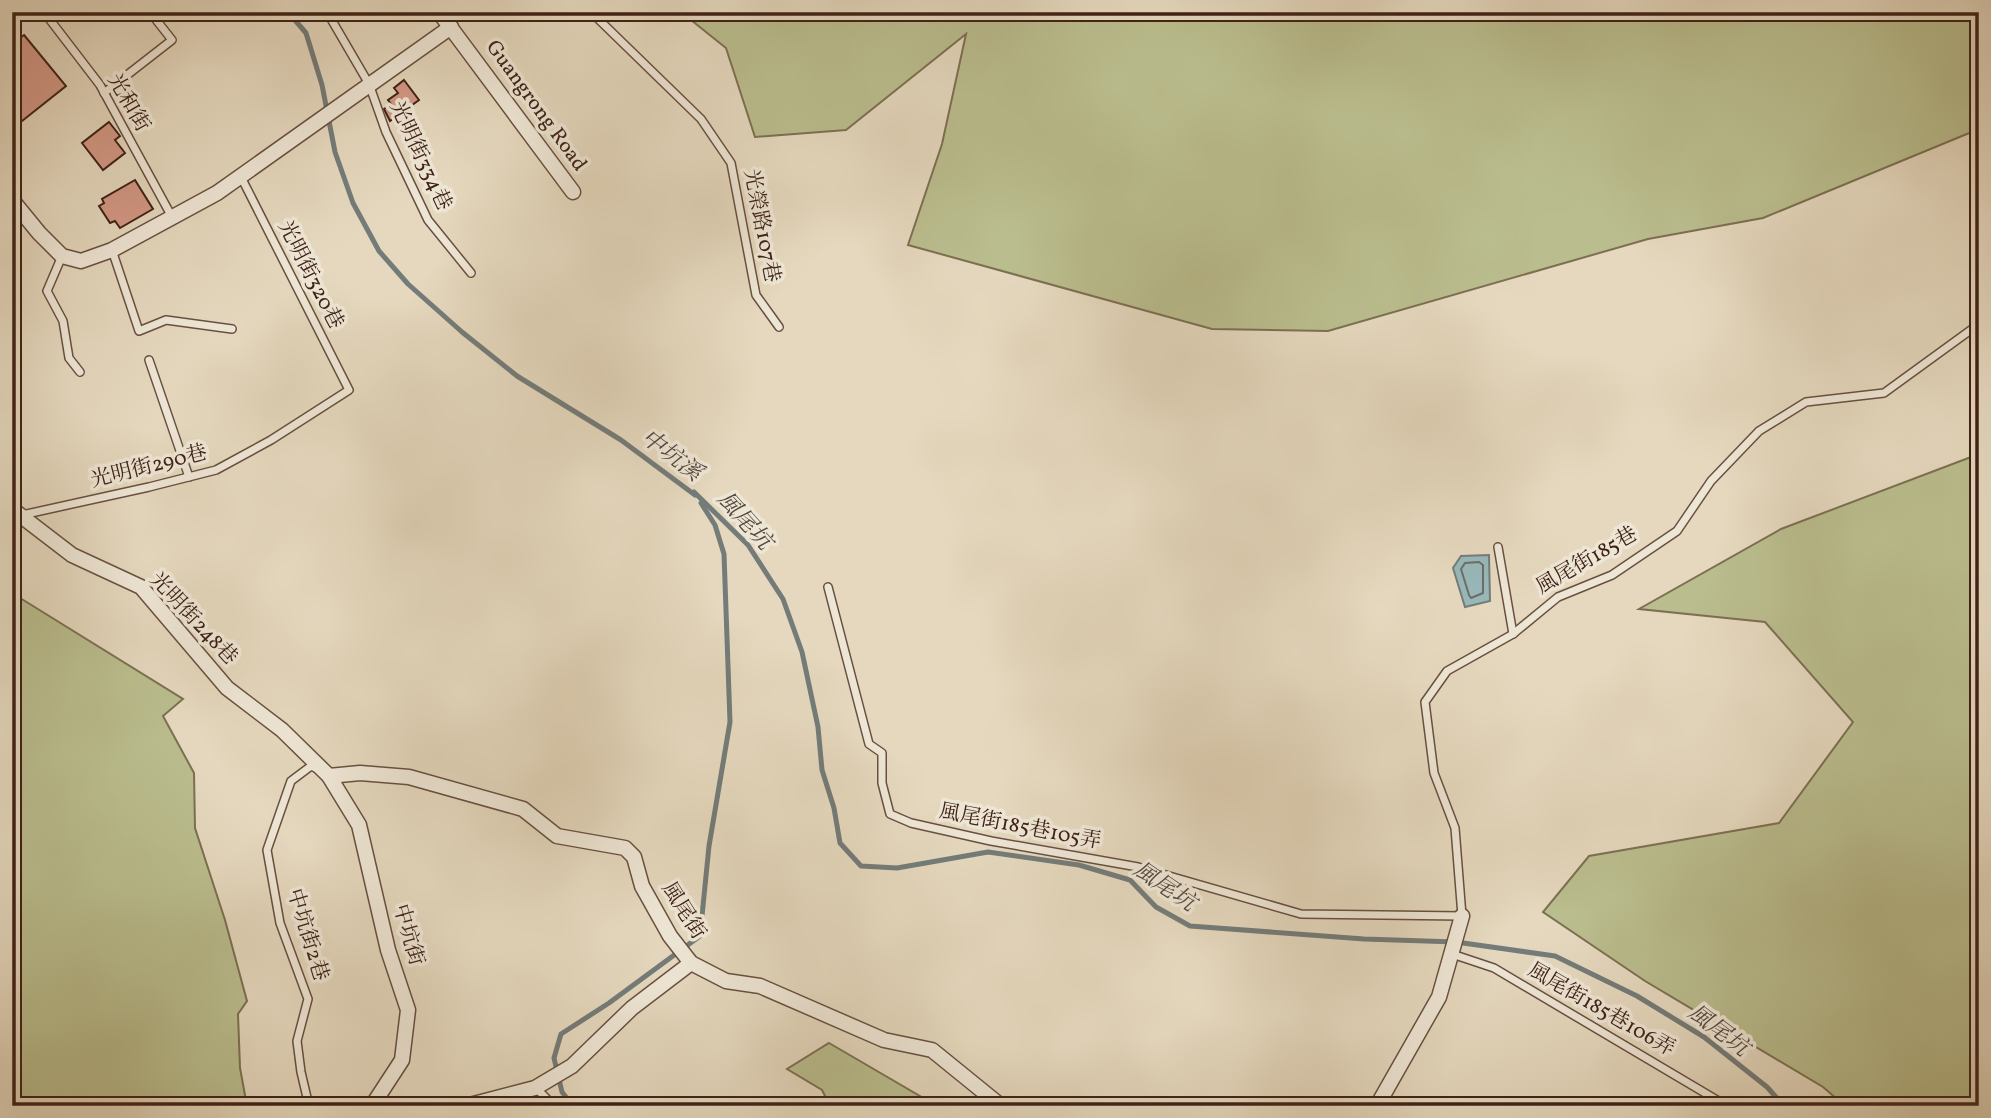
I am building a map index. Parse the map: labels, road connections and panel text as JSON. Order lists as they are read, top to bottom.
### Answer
{
  "streets": {
    "street": [
      "Guangrong Road",
      "光明街248巷",
      "風尾街",
      "中坑街"
    ],
    "lane": [
      "光和街",
      "光明街334巷",
      "光榮路107巷",
      "光明街320巷",
      "光明街290巷",
      "風尾街185巷",
      "風尾街185巷105弄",
      "中坑街2巷",
      "風尾街185巷106弄"
    ]
  },
  "crossings": [
    ["光明街320巷", "光明街290巷"],
    ["光明街290巷", "光明街248巷"],
    ["風尾街185巷", "風尾街185巷105弄"],
    ["光明街248巷", "風尾街"],
    ["光明街248巷", "中坑街2巷"],
    ["光明街248巷", "中坑街"],
    ["風尾街", "中坑街2巷"],
    ["風尾街", "中坑街"],
    ["中坑街2巷", "中坑街"]
  ],
  "water": ["中坑溪", "風尾坑"]
}
